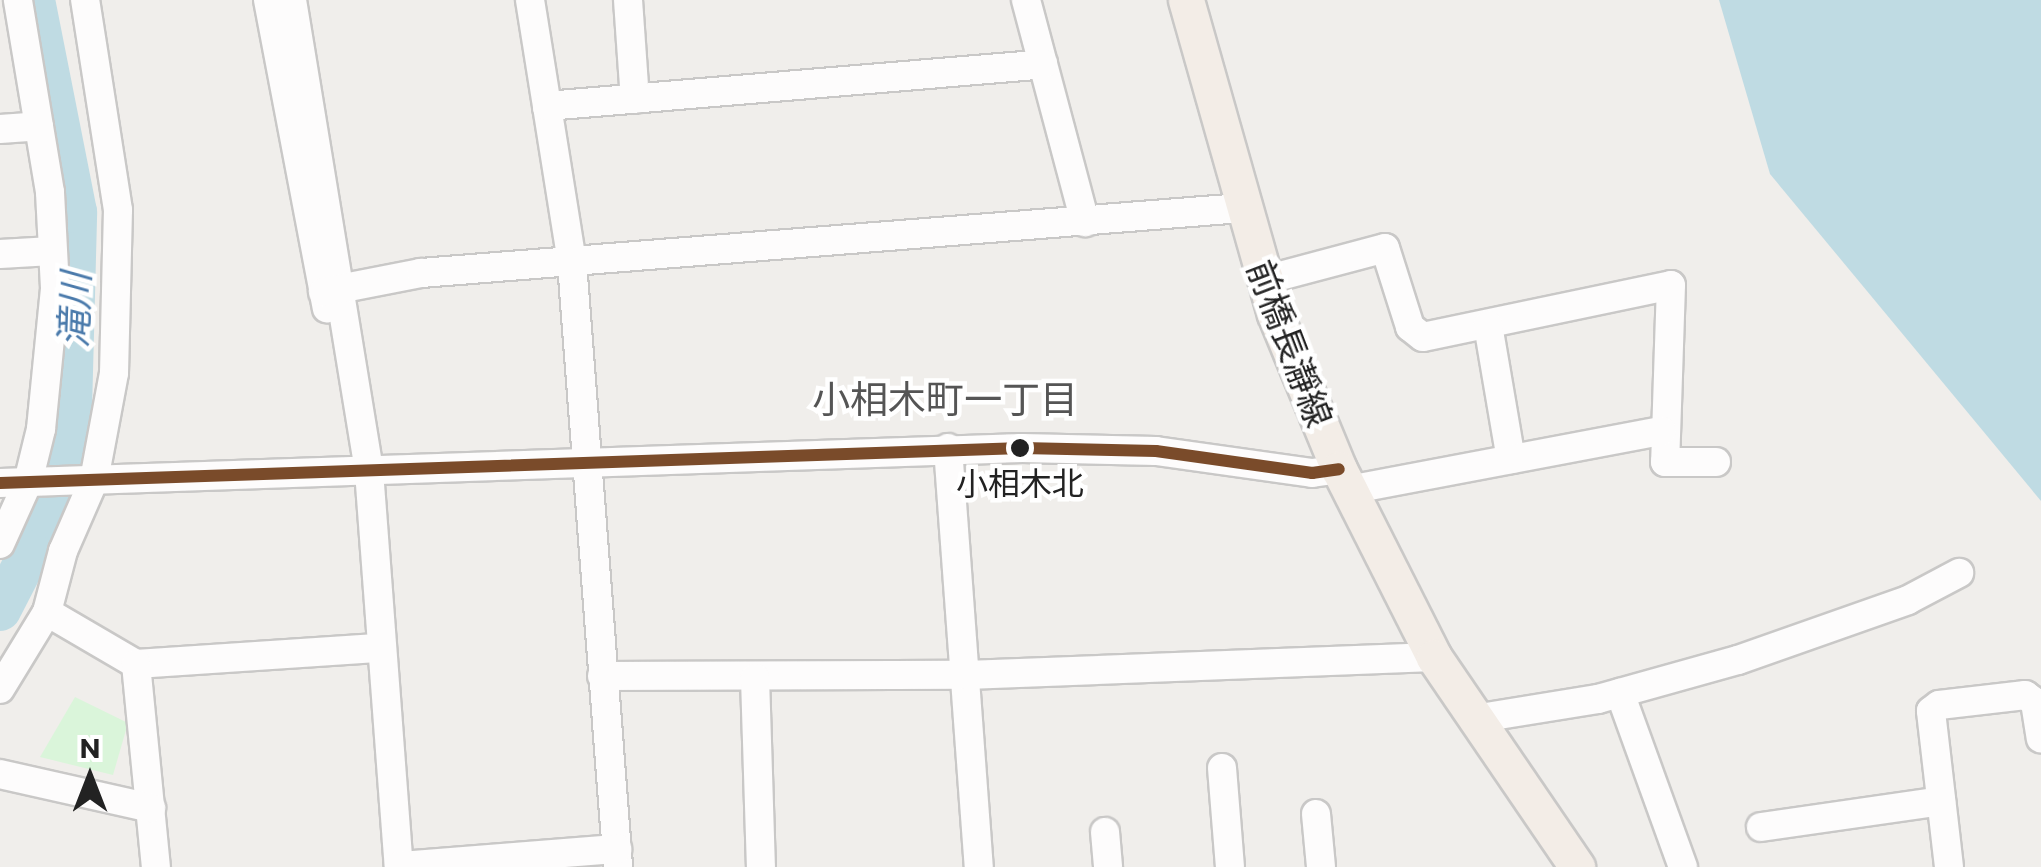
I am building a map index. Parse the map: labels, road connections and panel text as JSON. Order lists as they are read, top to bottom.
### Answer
{
  "streets": {
    "main road": ["前橋長瀞線"]
  },
  "districts": ["小相木町一丁目"],
  "water": ["滝川"],
  "places": ["小相木北"],
  "north": "top"
}
